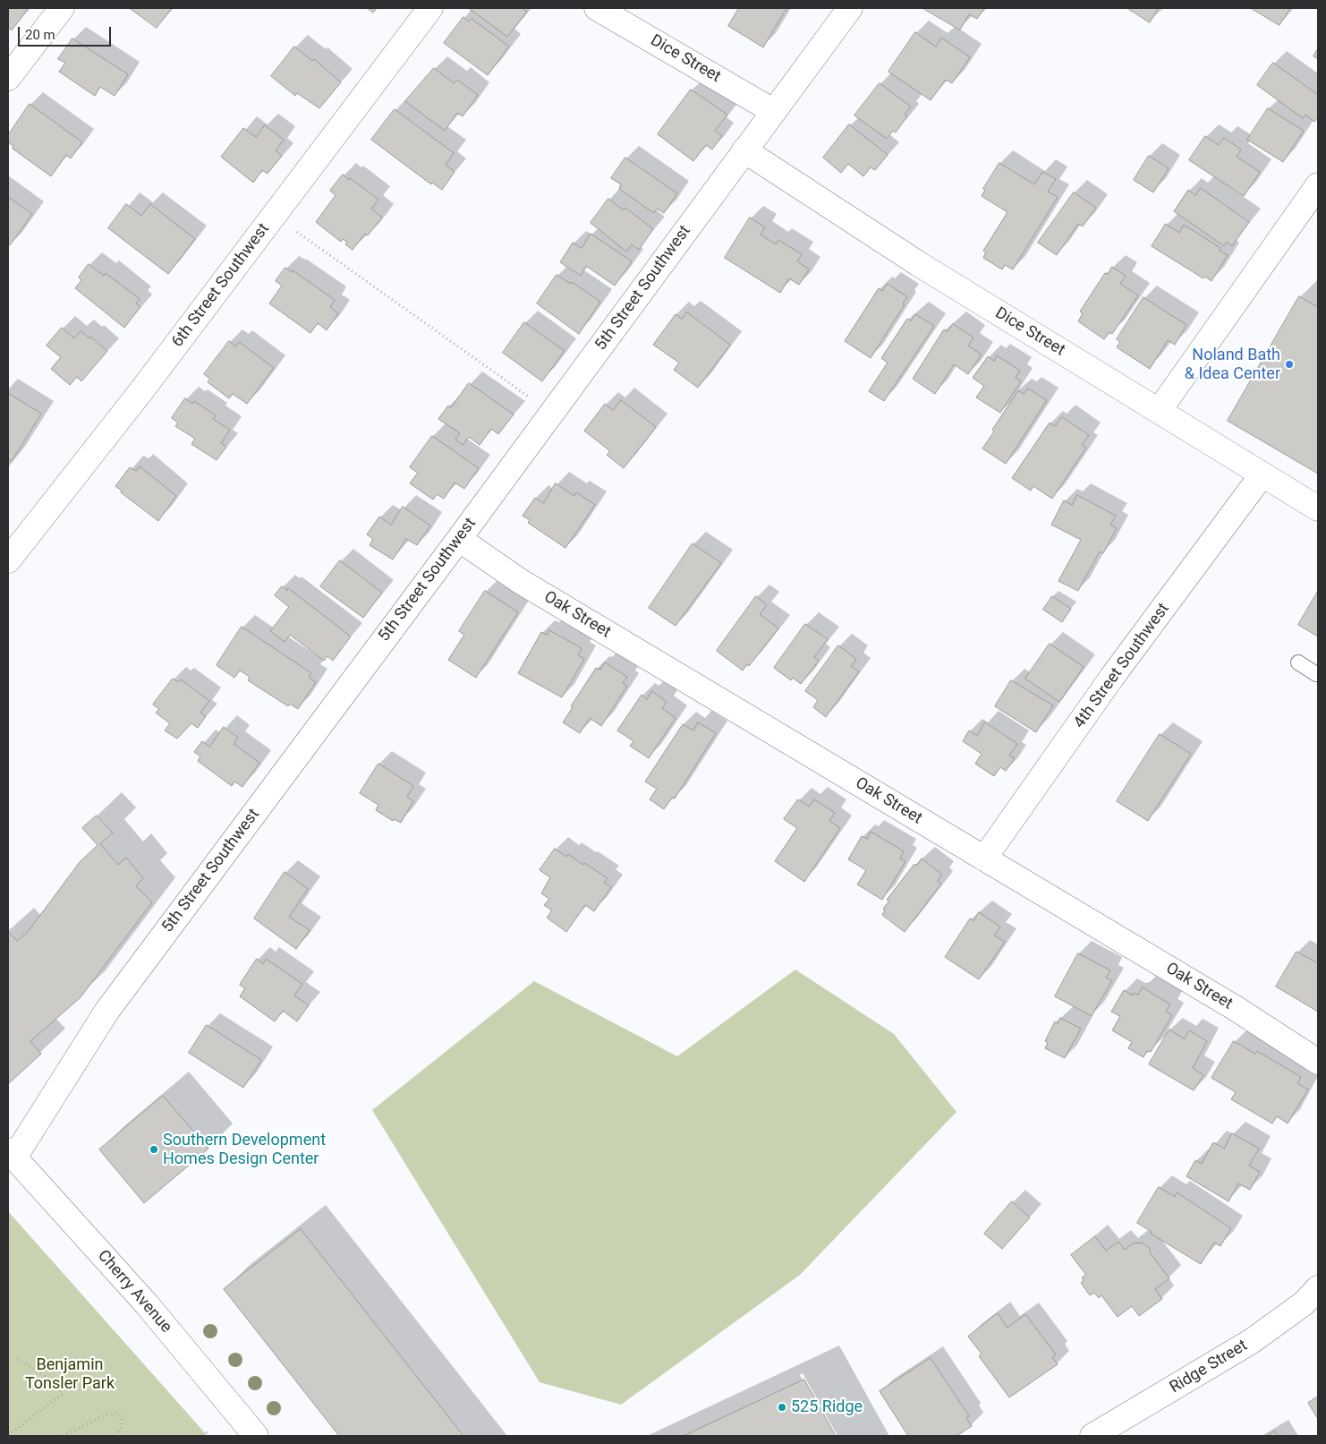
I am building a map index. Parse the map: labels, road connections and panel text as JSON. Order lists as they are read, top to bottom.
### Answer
{
  "streets": {
    "street": [
      "Dice Street",
      "6th Street Southwest",
      "5th Street Southwest",
      "Oak Street",
      "4th Street Southwest",
      "Cherry Avenue",
      "Ridge Street"
    ]
  },
  "crossings": [
    ["Dice Street", "5th Street Southwest"],
    ["Dice Street", "4th Street Southwest"],
    ["5th Street Southwest", "Oak Street"],
    ["5th Street Southwest", "Cherry Avenue"],
    ["Oak Street", "4th Street Southwest"]
  ],
  "parks": ["Benjamin Tonsler Park"],
  "places": ["Noland Bath & Idea Center", "Southern Development Homes Design Center", "525 Ridge"],
  "scale_bar": "20 m"
}
